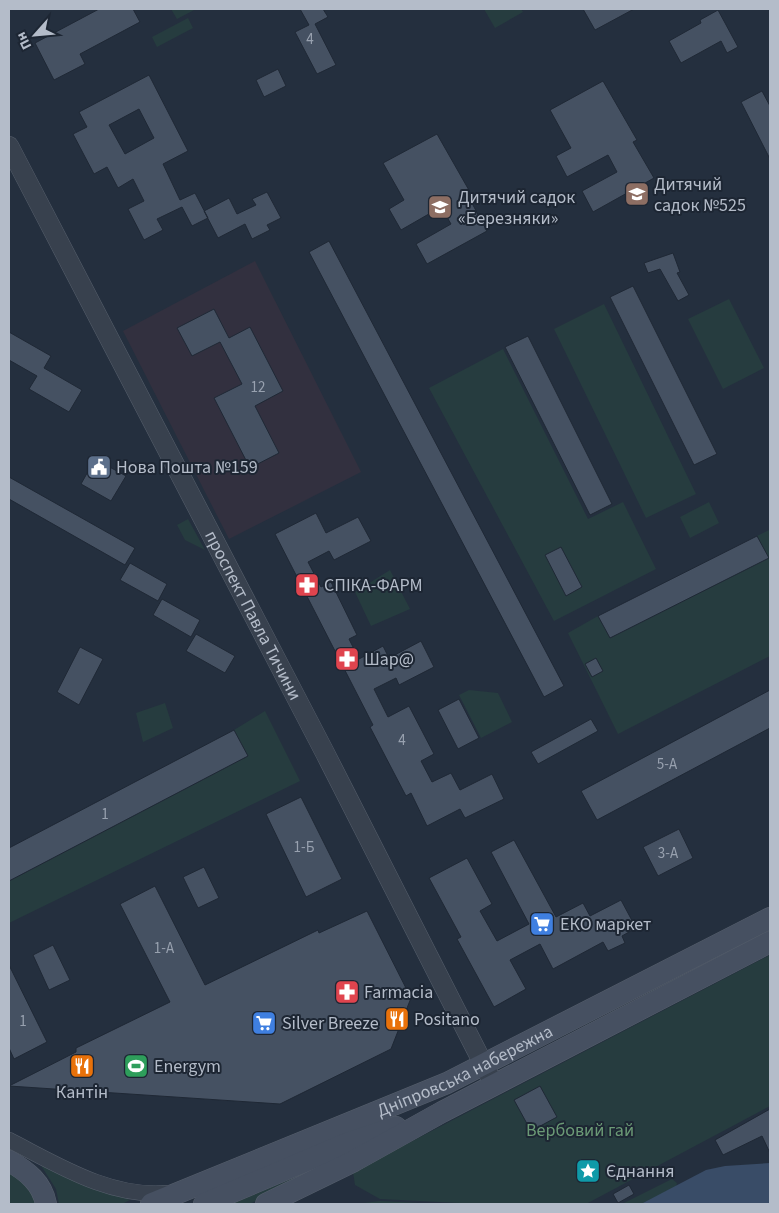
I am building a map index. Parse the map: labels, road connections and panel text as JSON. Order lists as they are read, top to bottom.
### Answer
{
  "streets": {
    "main road": ["Дніпровська набережна"],
    "street": ["проспект Павла Тичини"]
  },
  "crossings": [
    ["проспект Павла Тичини", "Дніпровська набережна"]
  ],
  "parks": ["Вербовий гай"],
  "places": {
    "school or university": ["Дитячий садок №525", "Дитячий садок «Березняки»"],
    "public building": ["Нова Пошта №159"],
    "pharmacy": ["СПІКА-ФАРМ", "Шар@", "Farmacia"],
    "supermarket": ["ЕКО маркет", "Silver Breeze"],
    "restaurant": ["Positano", "Кантін"],
    "sports": ["Energym"],
    "place": ["Єднання"]
  },
  "house_numbers": [
    "4",
    "12",
    "4",
    "5-А",
    "1",
    "1-Б",
    "3-А",
    "1-А",
    "1"
  ],
  "north": "bottom left"
}
